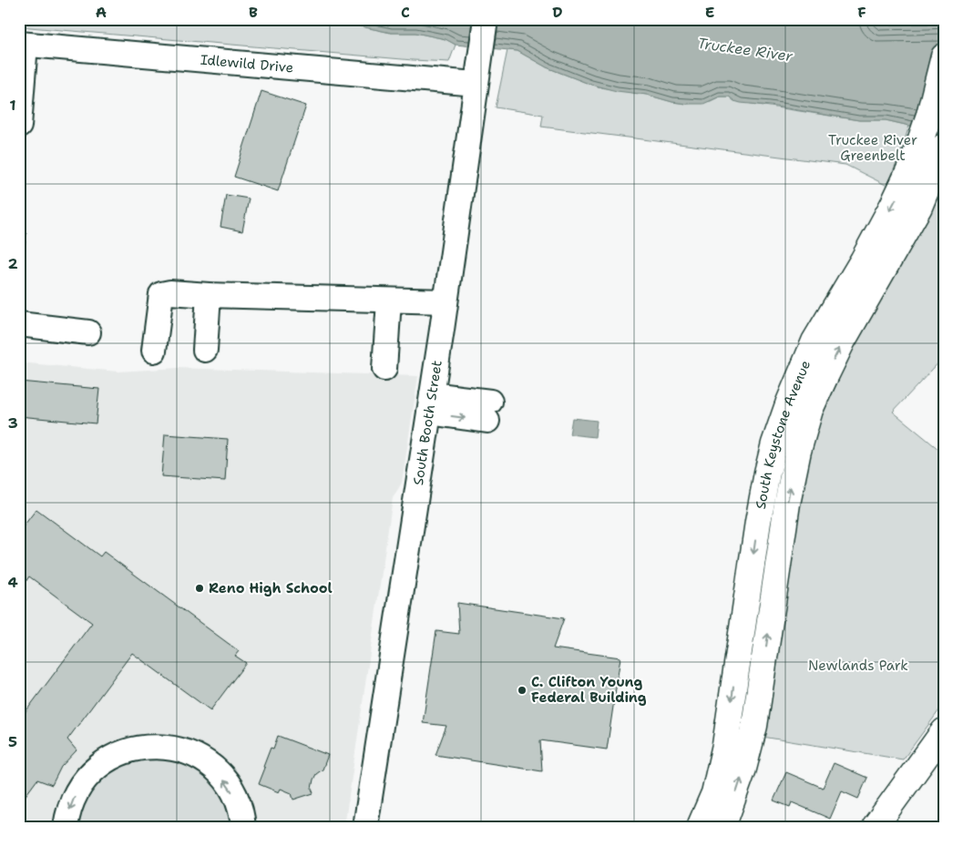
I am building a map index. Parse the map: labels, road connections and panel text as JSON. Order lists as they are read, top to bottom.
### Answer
{
  "streets": {
    "main road": ["South Keystone Avenue"],
    "street": ["Idlewild Drive", "South Booth Street"]
  },
  "crossings": [
    ["Idlewild Drive", "South Booth Street"]
  ],
  "water": ["Truckee River"],
  "parks": ["Truckee River Greenbelt", "Newlands Park"],
  "places": ["Reno High School", "C. Clifton Young Federal Building"],
  "grid": {
    "columns": [
      "A",
      "B",
      "C",
      "D",
      "E",
      "F"
    ],
    "rows": [
      "1",
      "2",
      "3",
      "4",
      "5"
    ]
  }
}
